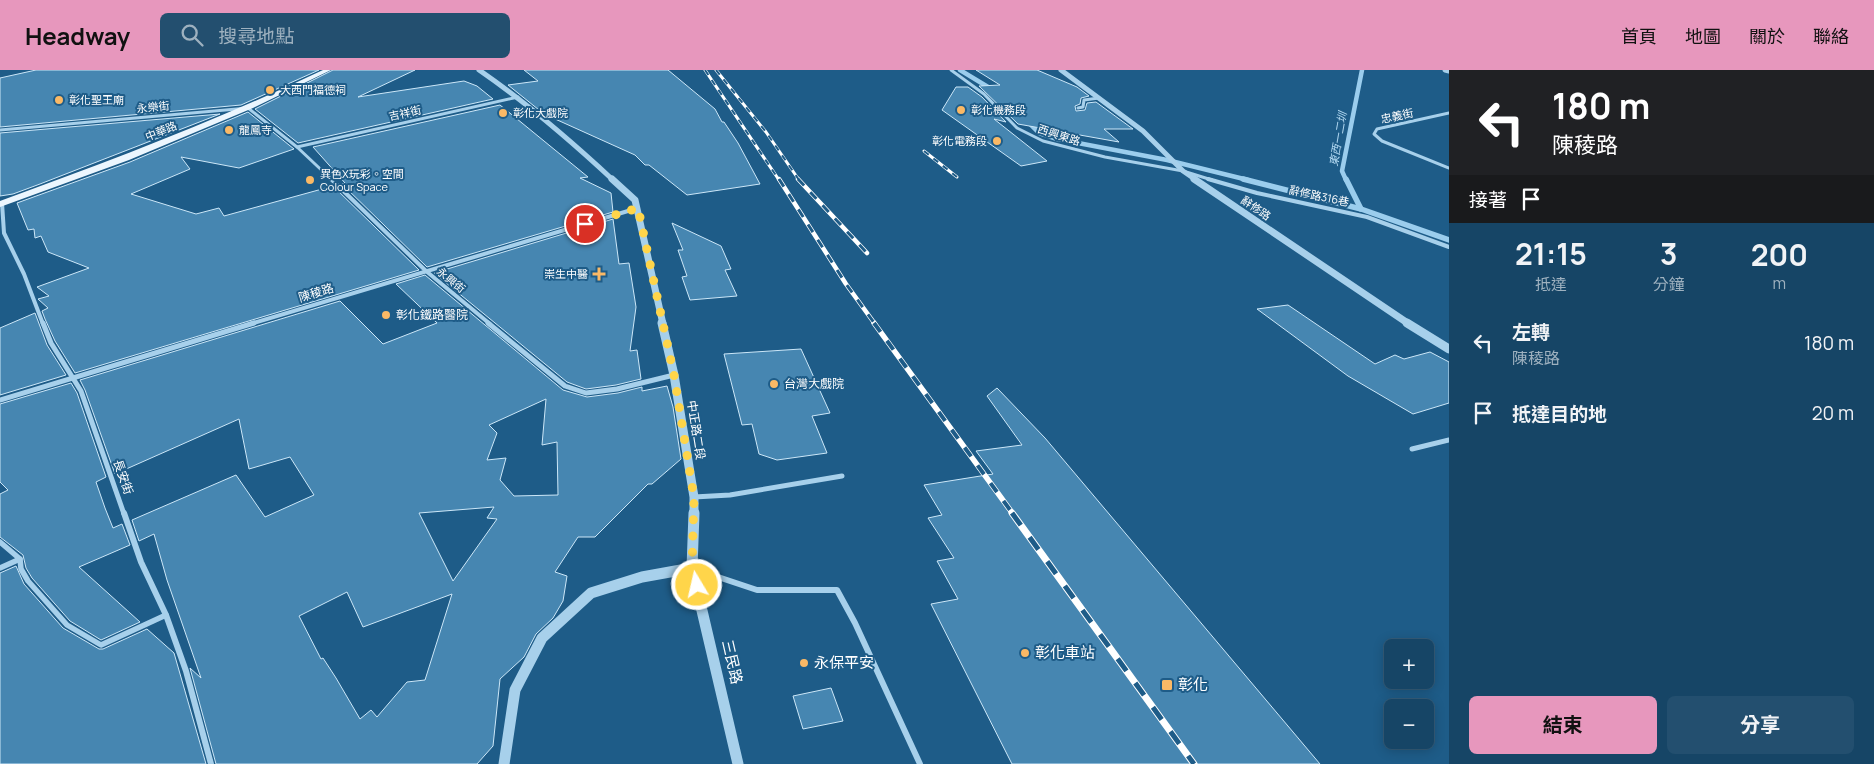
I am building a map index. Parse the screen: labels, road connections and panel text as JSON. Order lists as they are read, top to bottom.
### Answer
{
  "streets": {
    "main road": ["中華路"],
    "street": [
      "永樂街",
      "吉祥街",
      "忠義街",
      "西興東路",
      "辭修路316巷",
      "辭修路",
      "永興街",
      "陳稜路",
      "中正路二段",
      "長安街",
      "三民路"
    ]
  },
  "crossings": [
    ["永樂街", "中華路"],
    ["永樂街", "永興街"],
    ["吉祥街", "永興街"],
    ["吉祥街", "中正路二段"],
    ["中華路", "永興街"],
    ["中華路", "長安街"],
    ["西興東路", "辭修路316巷"],
    ["西興東路", "辭修路"],
    ["辭修路316巷", "辭修路"],
    ["永興街", "陳稜路"],
    ["永興街", "中正路二段"],
    ["陳稜路", "中正路二段"],
    ["陳稜路", "長安街"],
    ["中正路二段", "三民路"]
  ],
  "water": ["東西一二圳"],
  "places": {
    "other": [
      "大西門福德祠",
      "彰化聖王廟",
      "彰化機務段",
      "彰化大戲院",
      "龍鳳寺",
      "彰化電務段",
      "異色X玩彩。空間 Colour Space",
      "彰化鐵路醫院",
      "台灣大戲院",
      "彰化車站",
      "永保平安"
    ],
    "health": ["崇生中醫"],
    "transit": ["彰化"]
  },
  "page": {
    "header": "Headway",
    "search": "搜尋地點",
    "nav": [
      "首頁",
      "地圖",
      "關於",
      "聯絡"
    ],
    "turn": ["180 m", "陳稜路"],
    "then": "接著",
    "eta": [
      "21:15",
      "抵達",
      "3",
      "分鐘",
      "200",
      "m"
    ],
    "list": [
      {
        "name": "左轉",
        "note": "陳稜路",
        "value": "180 m"
      },
      {
        "name": "抵達目的地",
        "value": "20 m"
      }
    ],
    "map_buttons": ["+", "−"],
    "buttons": ["結束", "分享"]
  }
}
